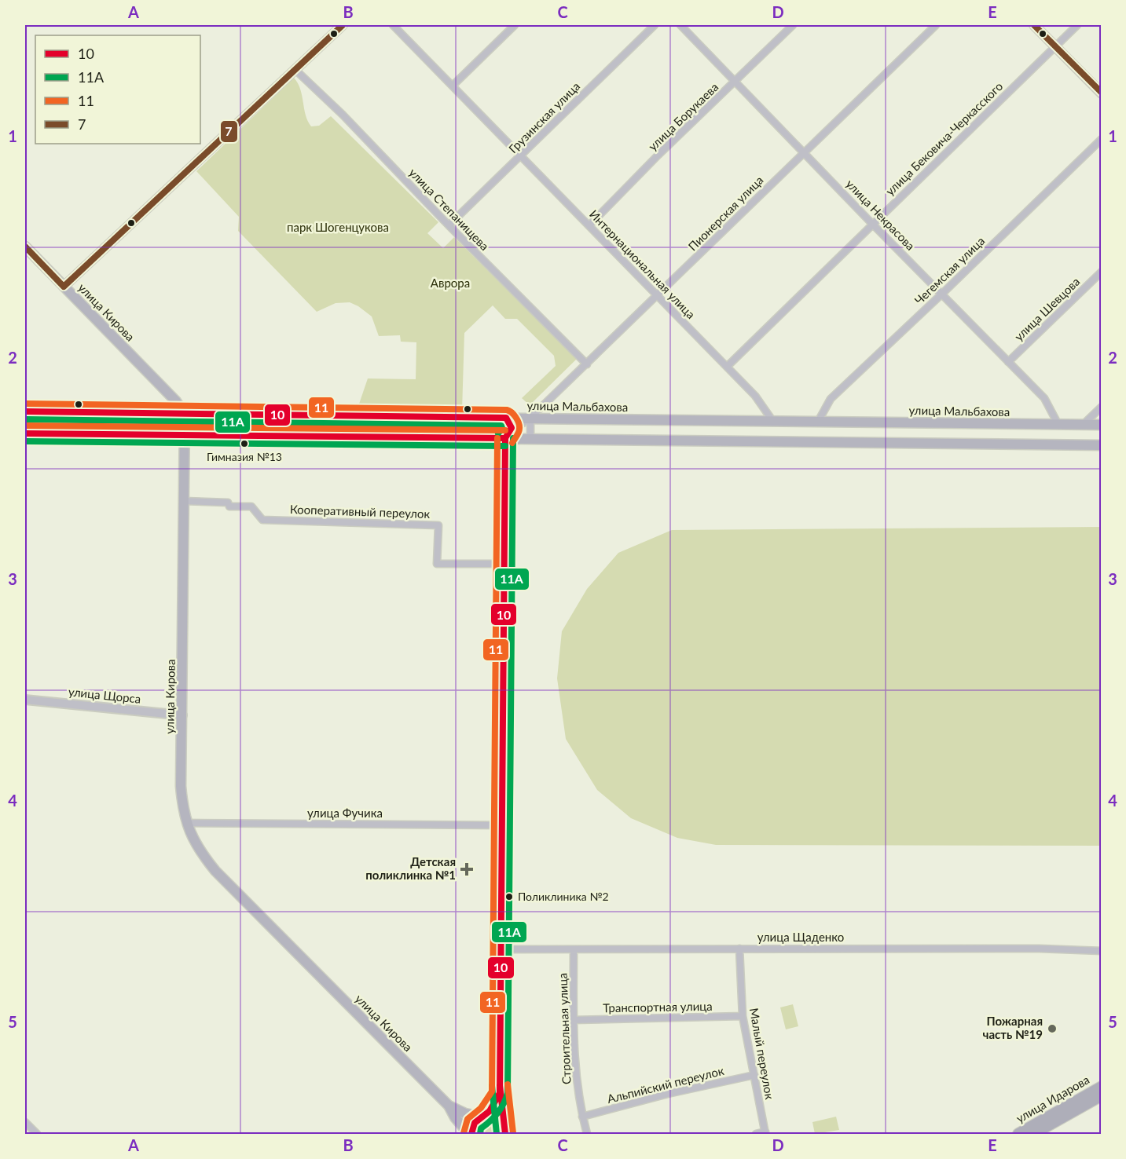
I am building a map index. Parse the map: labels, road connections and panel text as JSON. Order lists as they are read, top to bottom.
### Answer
{
  "streets": {
    "main road": ["улица Кирова", "улица Мальбахова", "улица Идарова"],
    "street": [
      "улица Борукаева",
      "Грузинская улица",
      "улица Бековича-Черкасского",
      "улица Степанищева",
      "Пионерская улица",
      "улица Некрасова",
      "Интернациональная улица",
      "Чегемская улица",
      "улица Шевцова",
      "Кооперативный переулок",
      "улица Щорса",
      "улица Фучика",
      "улица Щаденко",
      "Транспортная улица",
      "Строительная улица",
      "Малый переулок",
      "Альпийский переулок"
    ]
  },
  "crossings": [
    ["улица Борукаева", "улица Некрасова"],
    ["улица Борукаева", "Интернациональная улица"],
    ["Грузинская улица", "улица Степанищева"],
    ["Грузинская улица", "Интернациональная улица"],
    ["улица Бековича-Черкасского", "улица Некрасова"],
    ["улица Бековича-Черкасского", "Интернациональная улица"],
    ["улица Степанищева", "Пионерская улица"],
    ["Пионерская улица", "улица Некрасова"],
    ["Пионерская улица", "Интернациональная улица"],
    ["Пионерская улица", "улица Мальбахова"],
    ["улица Некрасова", "Чегемская улица"],
    ["улица Некрасова", "улица Шевцова"],
    ["улица Некрасова", "улица Мальбахова"],
    ["Интернациональная улица", "улица Мальбахова"],
    ["Чегемская улица", "улица Мальбахова"],
    ["улица Кирова", "улица Мальбахова"],
    ["улица Кирова", "Кооперативный переулок"],
    ["улица Кирова", "улица Щорса"],
    ["улица Кирова", "улица Фучика"],
    ["улица Щаденко", "Строительная улица"],
    ["улица Щаденко", "Малый переулок"],
    ["Транспортная улица", "Строительная улица"],
    ["Транспортная улица", "Малый переулок"],
    ["Строительная улица", "Альпийский переулок"],
    ["Малый переулок", "Альпийский переулок"]
  ],
  "parks": ["парк Шогенцукова", "Аврора"],
  "places": {
    "other": ["Гимназия №13", "Поликлиника №2", "Пожарная часть №19"],
    "health": ["Детская поликлинка №1"]
  },
  "lines": [
    "transit line 7",
    "transit line 11",
    "transit line 10",
    "transit line 11А"
  ],
  "legend": [
    "10",
    "11А",
    "11",
    "7"
  ],
  "grid": {
    "columns": [
      "A",
      "B",
      "C",
      "D",
      "E"
    ],
    "rows": [
      "1",
      "2",
      "3",
      "4",
      "5"
    ]
  }
}
